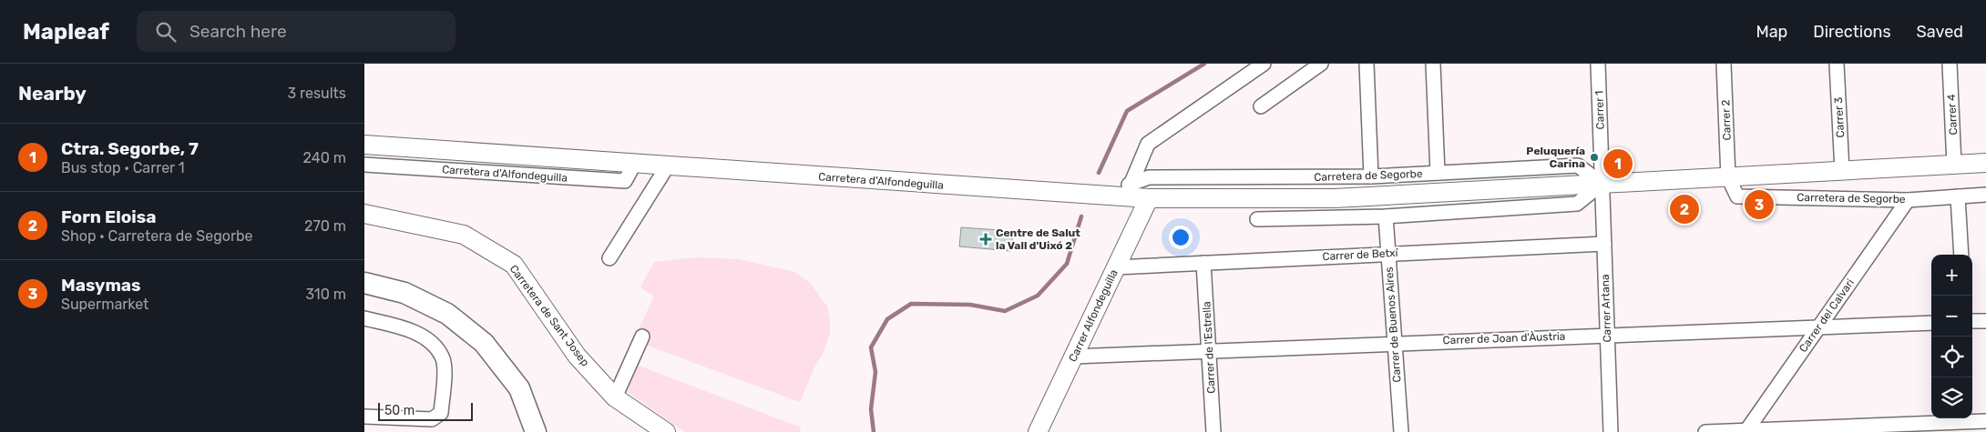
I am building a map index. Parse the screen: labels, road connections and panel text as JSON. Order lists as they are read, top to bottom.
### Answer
{
  "streets": {
    "street": [
      "Carrer 1",
      "Carrer 4",
      "Carrer 3",
      "Carrer 2",
      "Carretera d'Alfondeguilla",
      "Carretera de Segorbe",
      "Carrer de Betxí",
      "Carrer Artana",
      "Carretera de Sant Josep",
      "Carrer Alfondeguilla",
      "Carrer del Calvari",
      "Carrer de Buenos Aires",
      "Carrer de Joan d'Àustria",
      "Carrer de l'Estrella"
    ]
  },
  "crossings": [
    ["Carrer 1", "Carretera de Segorbe"],
    ["Carrer 1", "Carrer Artana"],
    ["Carrer 4", "Carretera de Segorbe"],
    ["Carrer 3", "Carretera de Segorbe"],
    ["Carrer 2", "Carretera de Segorbe"],
    ["Carretera d'Alfondeguilla", "Carretera de Segorbe"],
    ["Carretera de Segorbe", "Carrer Artana"],
    ["Carretera de Segorbe", "Carrer Alfondeguilla"],
    ["Carretera de Segorbe", "Carrer del Calvari"],
    ["Carrer de Betxí", "Carrer Artana"],
    ["Carrer de Betxí", "Carrer Alfondeguilla"],
    ["Carrer de Betxí", "Carrer de Buenos Aires"],
    ["Carrer de Betxí", "Carrer de l'Estrella"],
    ["Carrer Artana", "Carrer de Joan d'Àustria"],
    ["Carrer Alfondeguilla", "Carrer de Joan d'Àustria"],
    ["Carrer del Calvari", "Carrer de Joan d'Àustria"],
    ["Carrer de Buenos Aires", "Carrer de Joan d'Àustria"],
    ["Carrer de Joan d'Àustria", "Carrer de l'Estrella"]
  ],
  "places": {
    "other": ["Peluquería Carina"],
    "health": ["Centre de Salut la Vall d'Uixó 2"]
  },
  "scale_bar": "50 m",
  "page": {
    "header": "Mapleaf",
    "search": "Search here",
    "nav": ["Map", "Directions", "Saved"],
    "heading": ["Nearby", "3 results"],
    "list": [
      {
        "mark": "1",
        "name": "Ctra. Segorbe, 7",
        "note": "Bus stop · Carrer 1",
        "value": "240 m"
      },
      {
        "mark": "2",
        "name": "Forn Eloisa",
        "note": "Shop · Carretera de Segorbe",
        "value": "270 m"
      },
      {
        "mark": "3",
        "name": "Masymas",
        "note": "Supermarket",
        "value": "310 m"
      }
    ],
    "pins": ["1", "3", "2"],
    "map_buttons": ["+", "−"],
    "scale": "50 m"
  }
}
